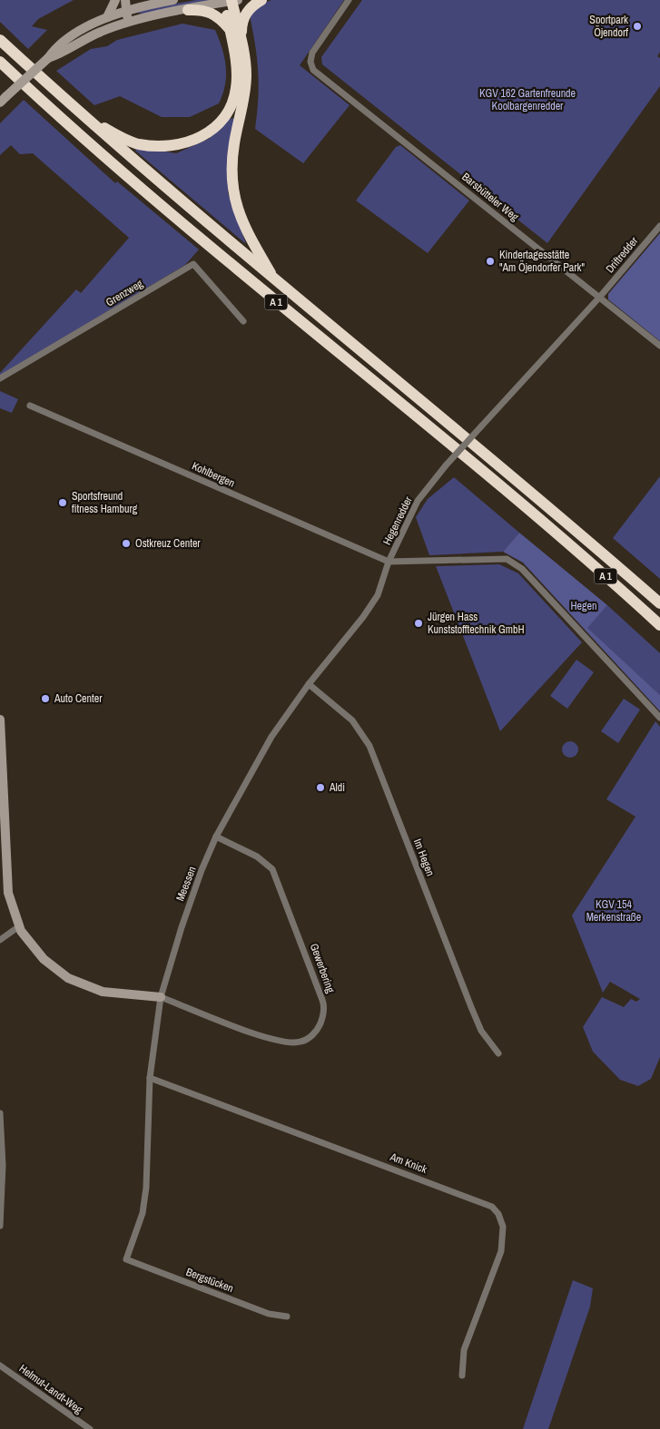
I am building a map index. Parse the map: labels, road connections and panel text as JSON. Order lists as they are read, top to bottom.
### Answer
{
  "streets": {
    "highway": ["A 1"],
    "street": [
      "Barsbütteler Weg",
      "Driftredder",
      "Grenzweg",
      "Kohlbergen",
      "Hegenredder",
      "Im Hegen",
      "Meessen",
      "Gewerbering",
      "Am Knick",
      "Bergstücken",
      "Helmut-Landt-Weg"
    ]
  },
  "crossings": [
    ["Barsbütteler Weg", "Driftredder"],
    ["Barsbütteler Weg", "Hegenredder"],
    ["Driftredder", "Hegenredder"],
    ["Kohlbergen", "Hegenredder"],
    ["Kohlbergen", "Meessen"],
    ["Hegenredder", "Meessen"],
    ["Im Hegen", "Meessen"],
    ["Meessen", "Gewerbering"],
    ["Meessen", "Am Knick"],
    ["Meessen", "Bergstücken"]
  ],
  "parks": ["KGV 162 Gartenfreunde Koolbargenredder", "Hegen", "KGV 154 Merkenstraße"],
  "places": [
    "Sportpark Öjendorf",
    "Kindertagesstätte \"Am Öjendorfer Park\"",
    "Sportsfreund fitness Hamburg",
    "Ostkreuz Center",
    "Jürgen Hass Kunststofftechnik GmbH",
    "Auto Center",
    "Aldi"
  ]
}
